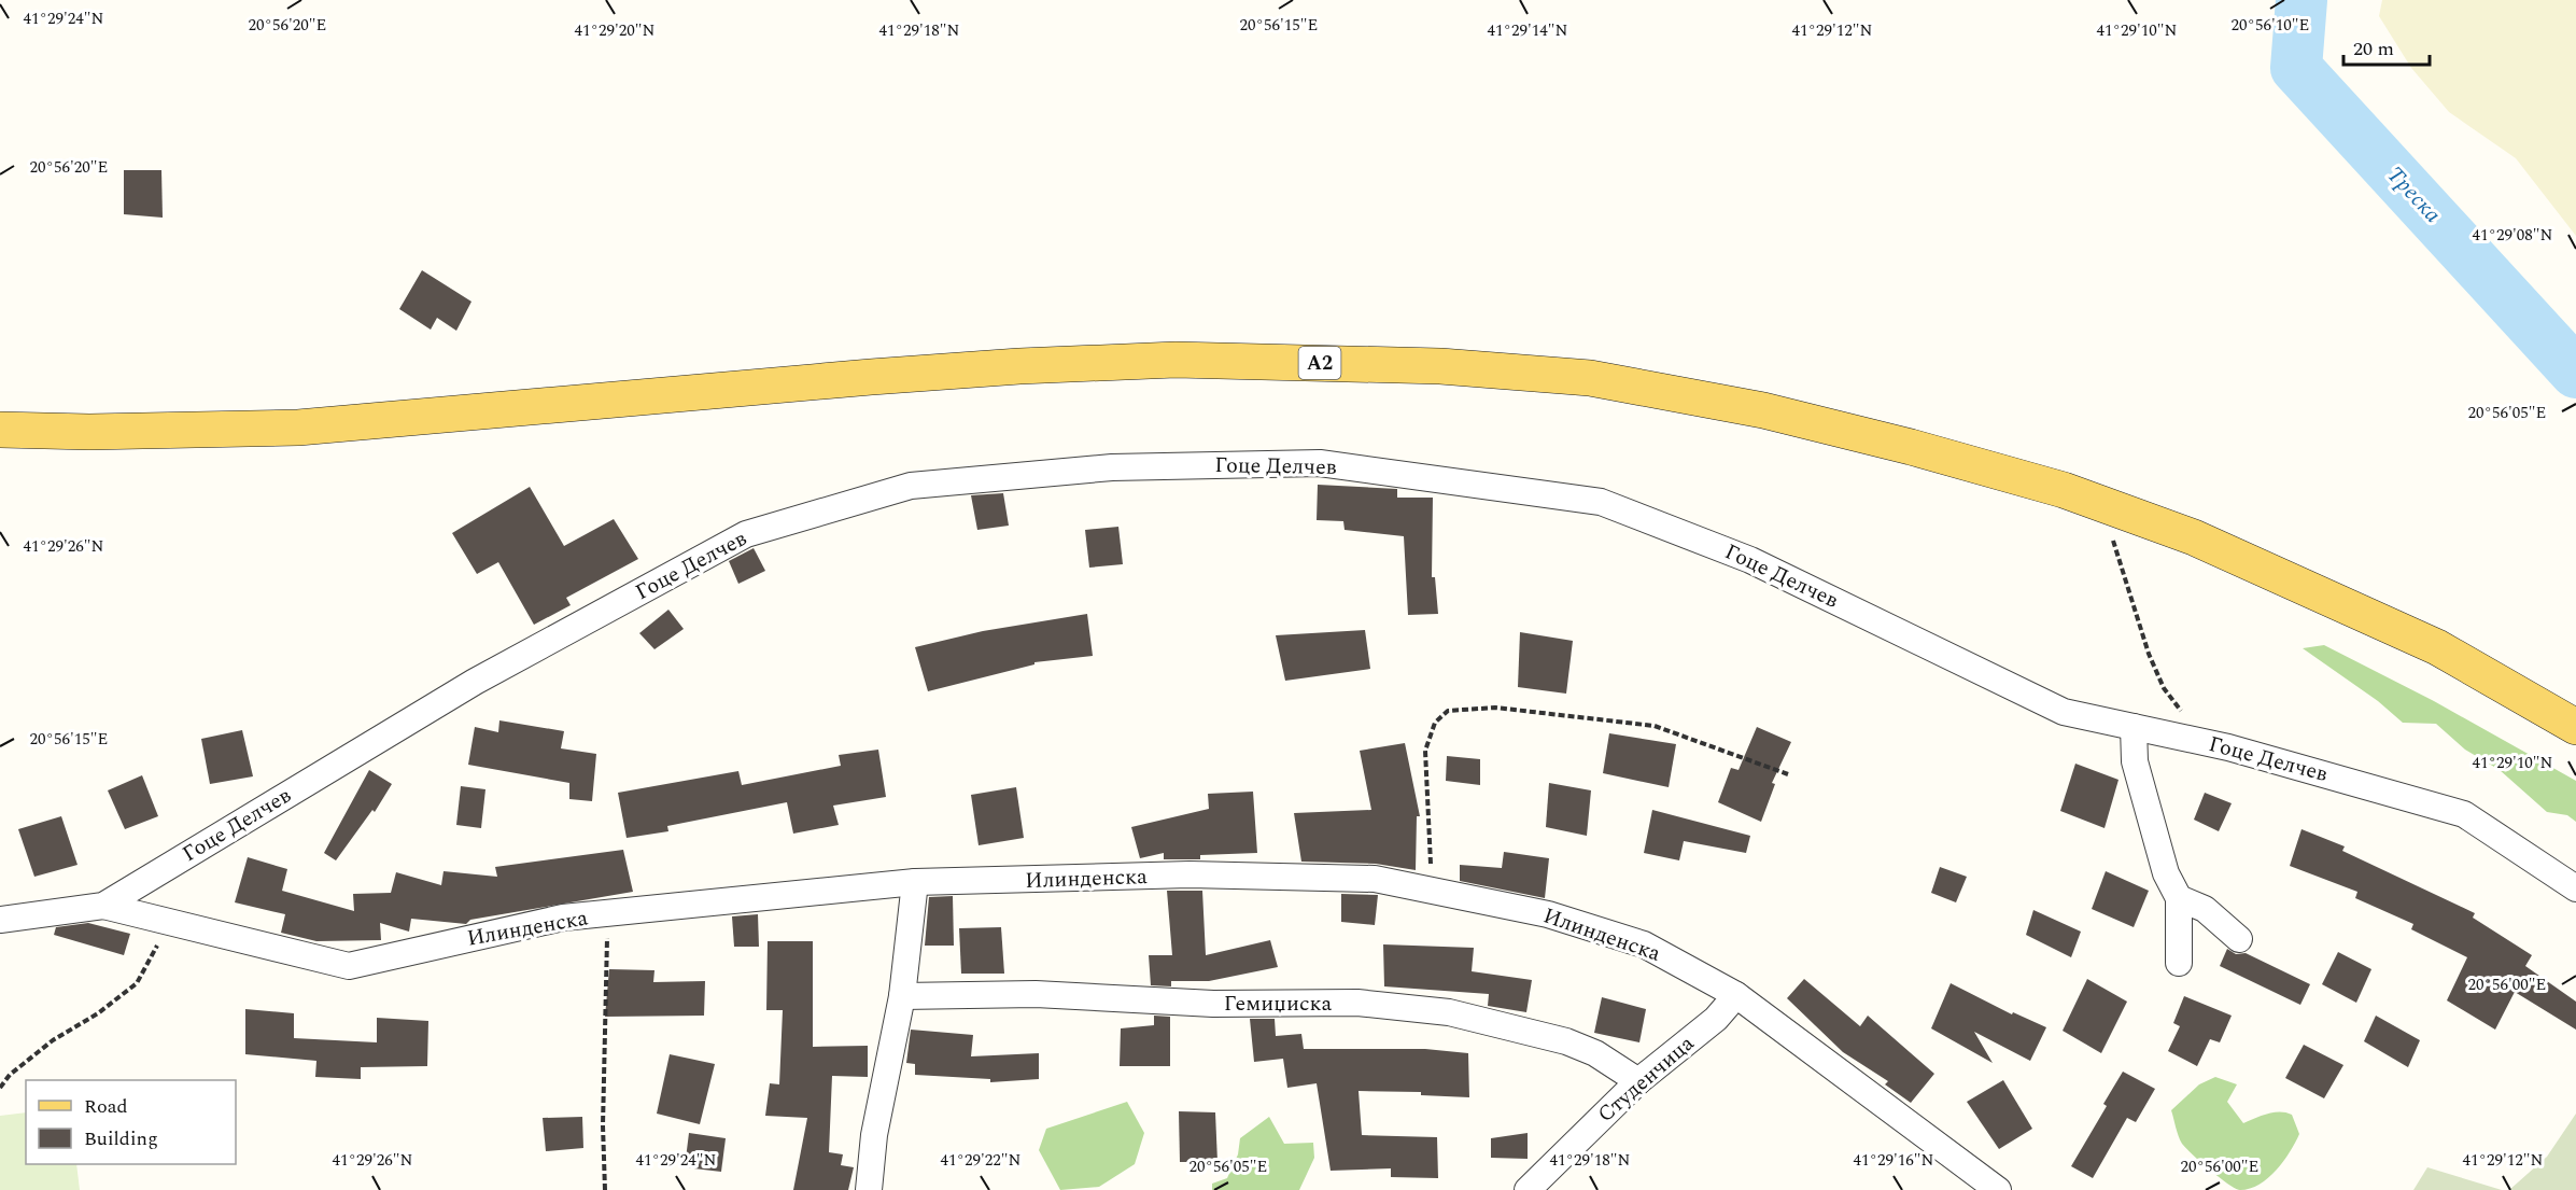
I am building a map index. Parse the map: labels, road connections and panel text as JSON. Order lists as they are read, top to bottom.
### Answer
{
  "streets": {
    "main road": ["A2"],
    "street": [
      "Гоце Делчев",
      "Илинденска",
      "Гемиџиска",
      "Студенчица"
    ]
  },
  "crossings": [
    ["Гоце Делчев", "Илинденска"],
    ["Илинденска", "Студенчица"],
    ["Гемиџиска", "Студенчица"]
  ],
  "water": ["Треска"],
  "legend": ["Road", "Building"],
  "scale_bar": "20 m",
  "coordinates": [
    "41°29'24\"N",
    "20°56'20\"E",
    "20°56'15\"E",
    "20°56'10\"E",
    "41°29'20\"N",
    "41°29'18\"N",
    "41°29'14\"N",
    "41°29'12\"N",
    "41°29'10\"N",
    "41°29'08\"N",
    "20°56'05\"E",
    "41°29'26\"N",
    "20°56'00\"E",
    "41°29'22\"N",
    "41°29'16\"N"
  ]
}
